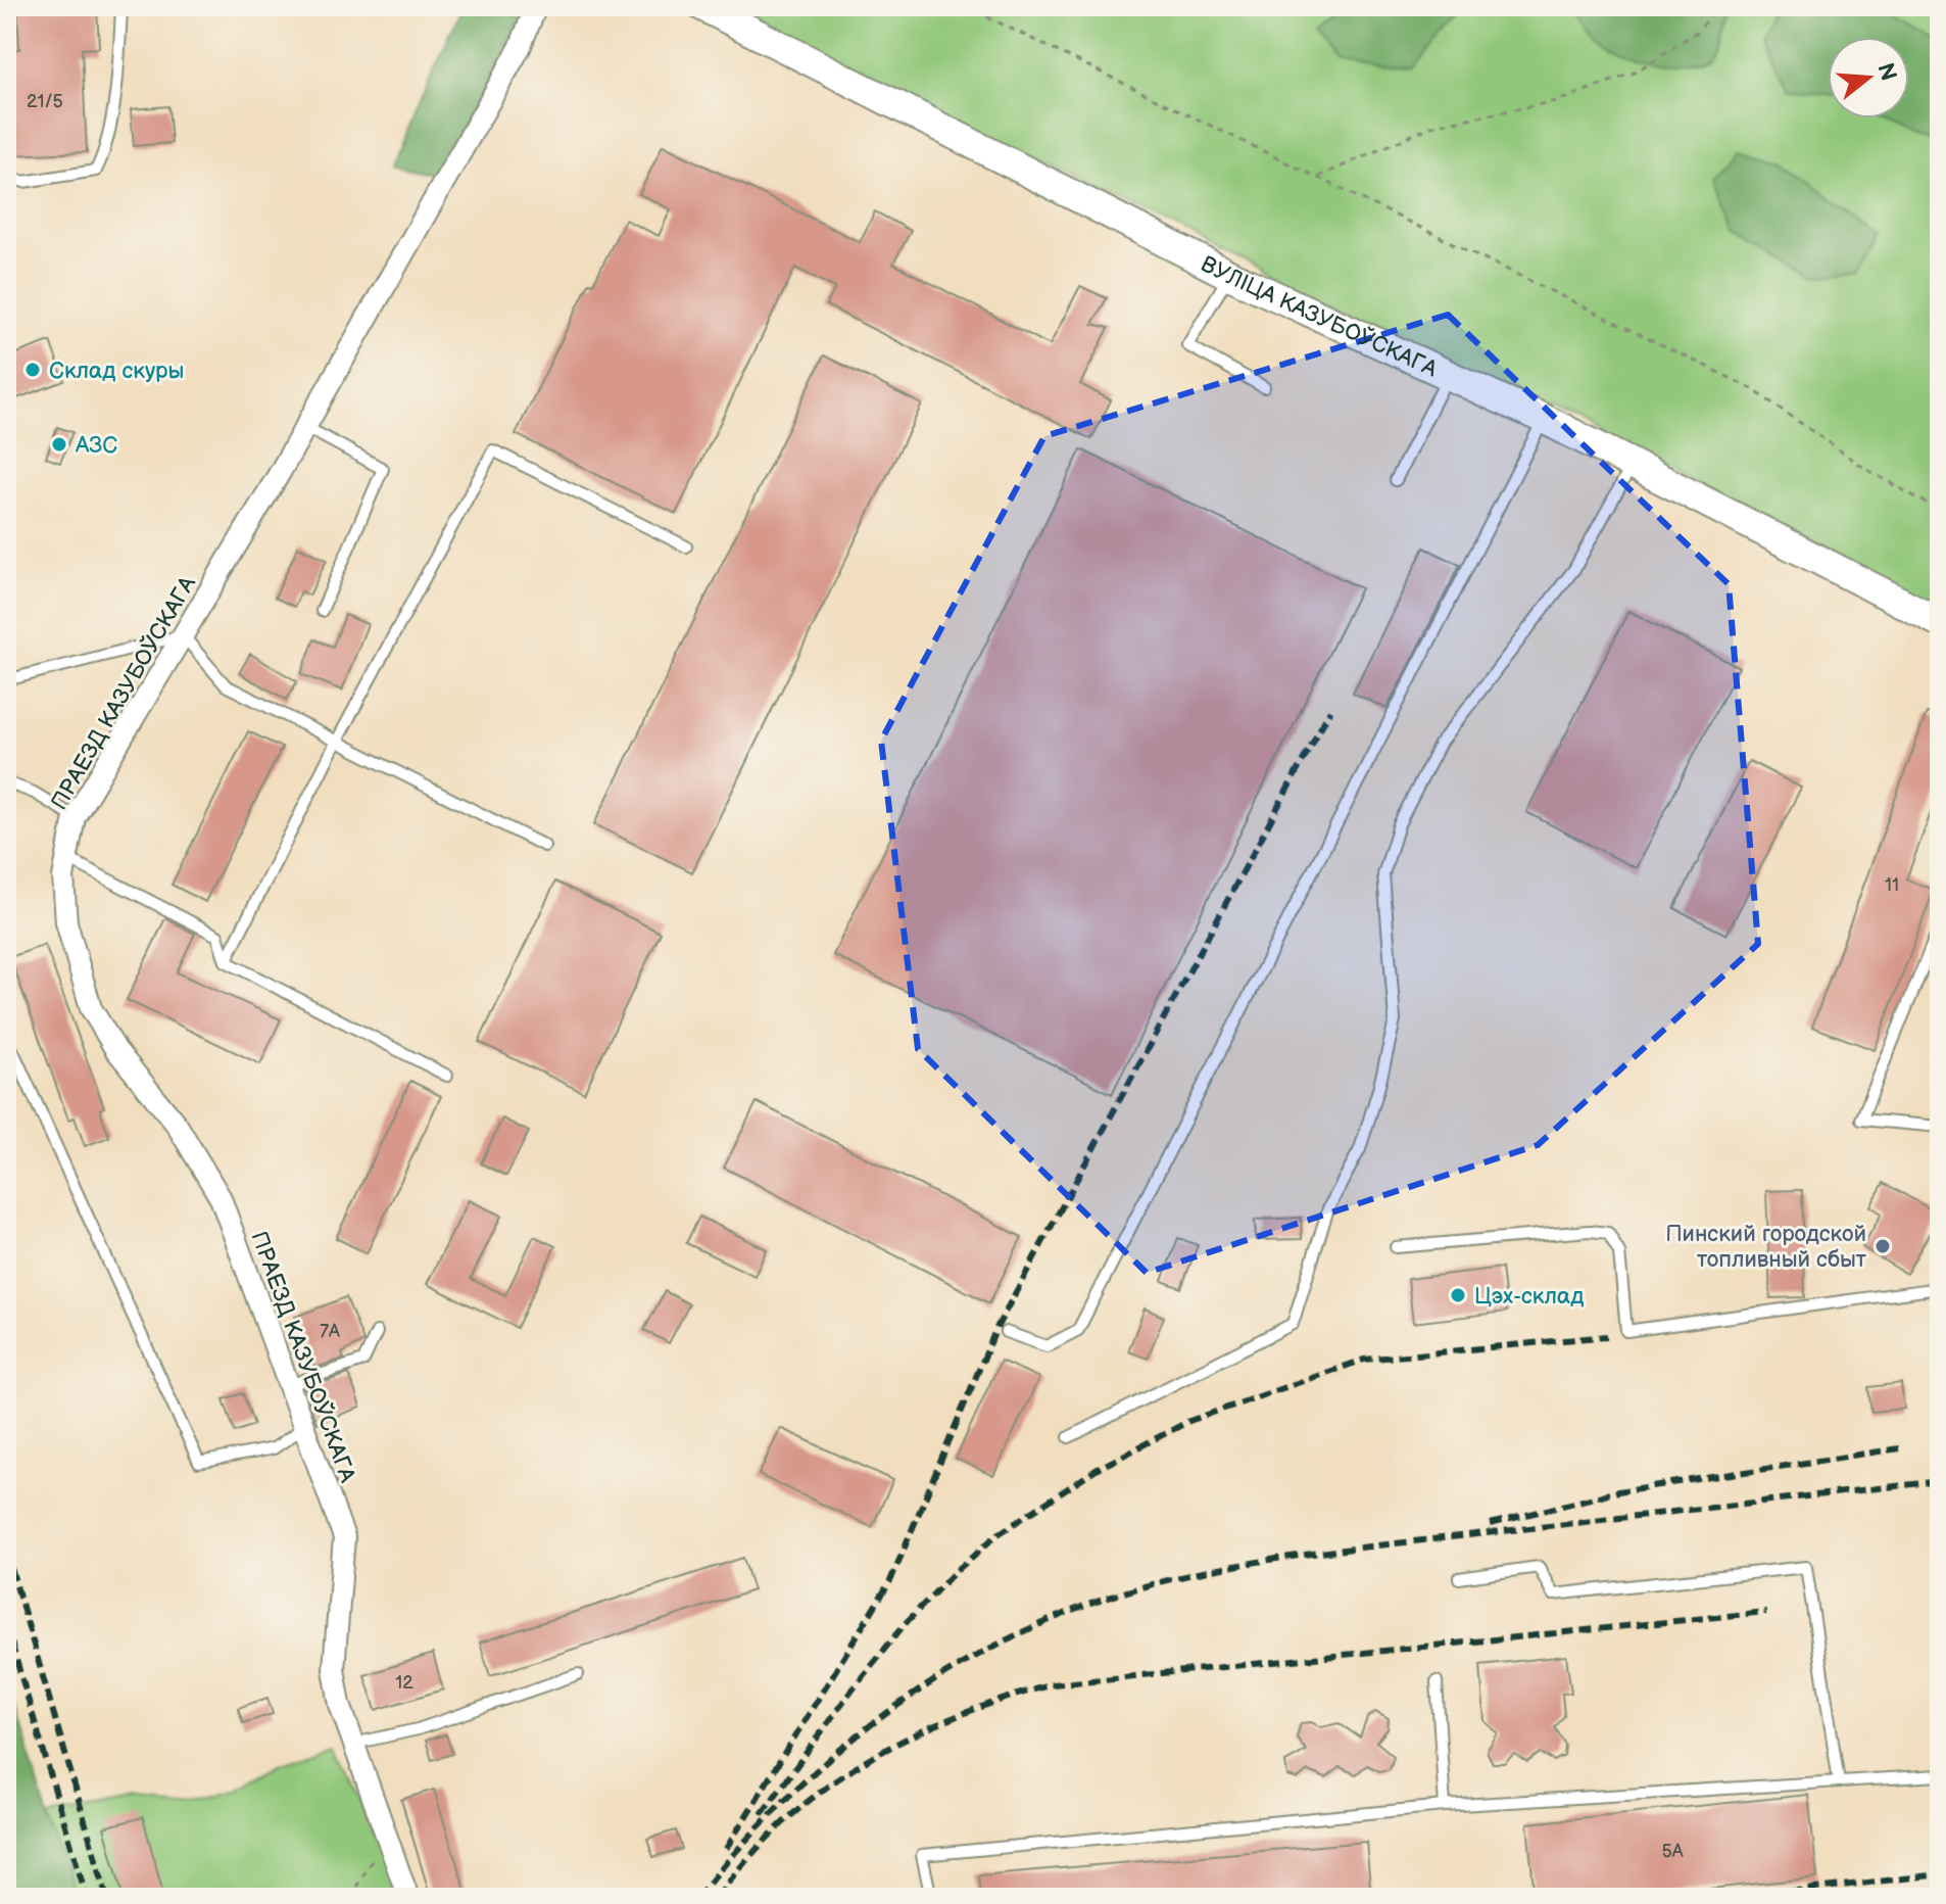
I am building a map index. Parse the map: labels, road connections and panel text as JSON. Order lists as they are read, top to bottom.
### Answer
{
  "streets": {
    "street": ["ВУЛІЦА КАЗУБОЎСКАГА", "ПРАЕЗД КАЗУБОЎСКАГА"]
  },
  "places": [
    "Склад скуры",
    "АЗС",
    "Пинский городской топливный сбыт",
    "Цэх-склад"
  ],
  "house_numbers": [
    "21/5",
    "11",
    "7А",
    "12",
    "5А"
  ],
  "north": "right"
}
